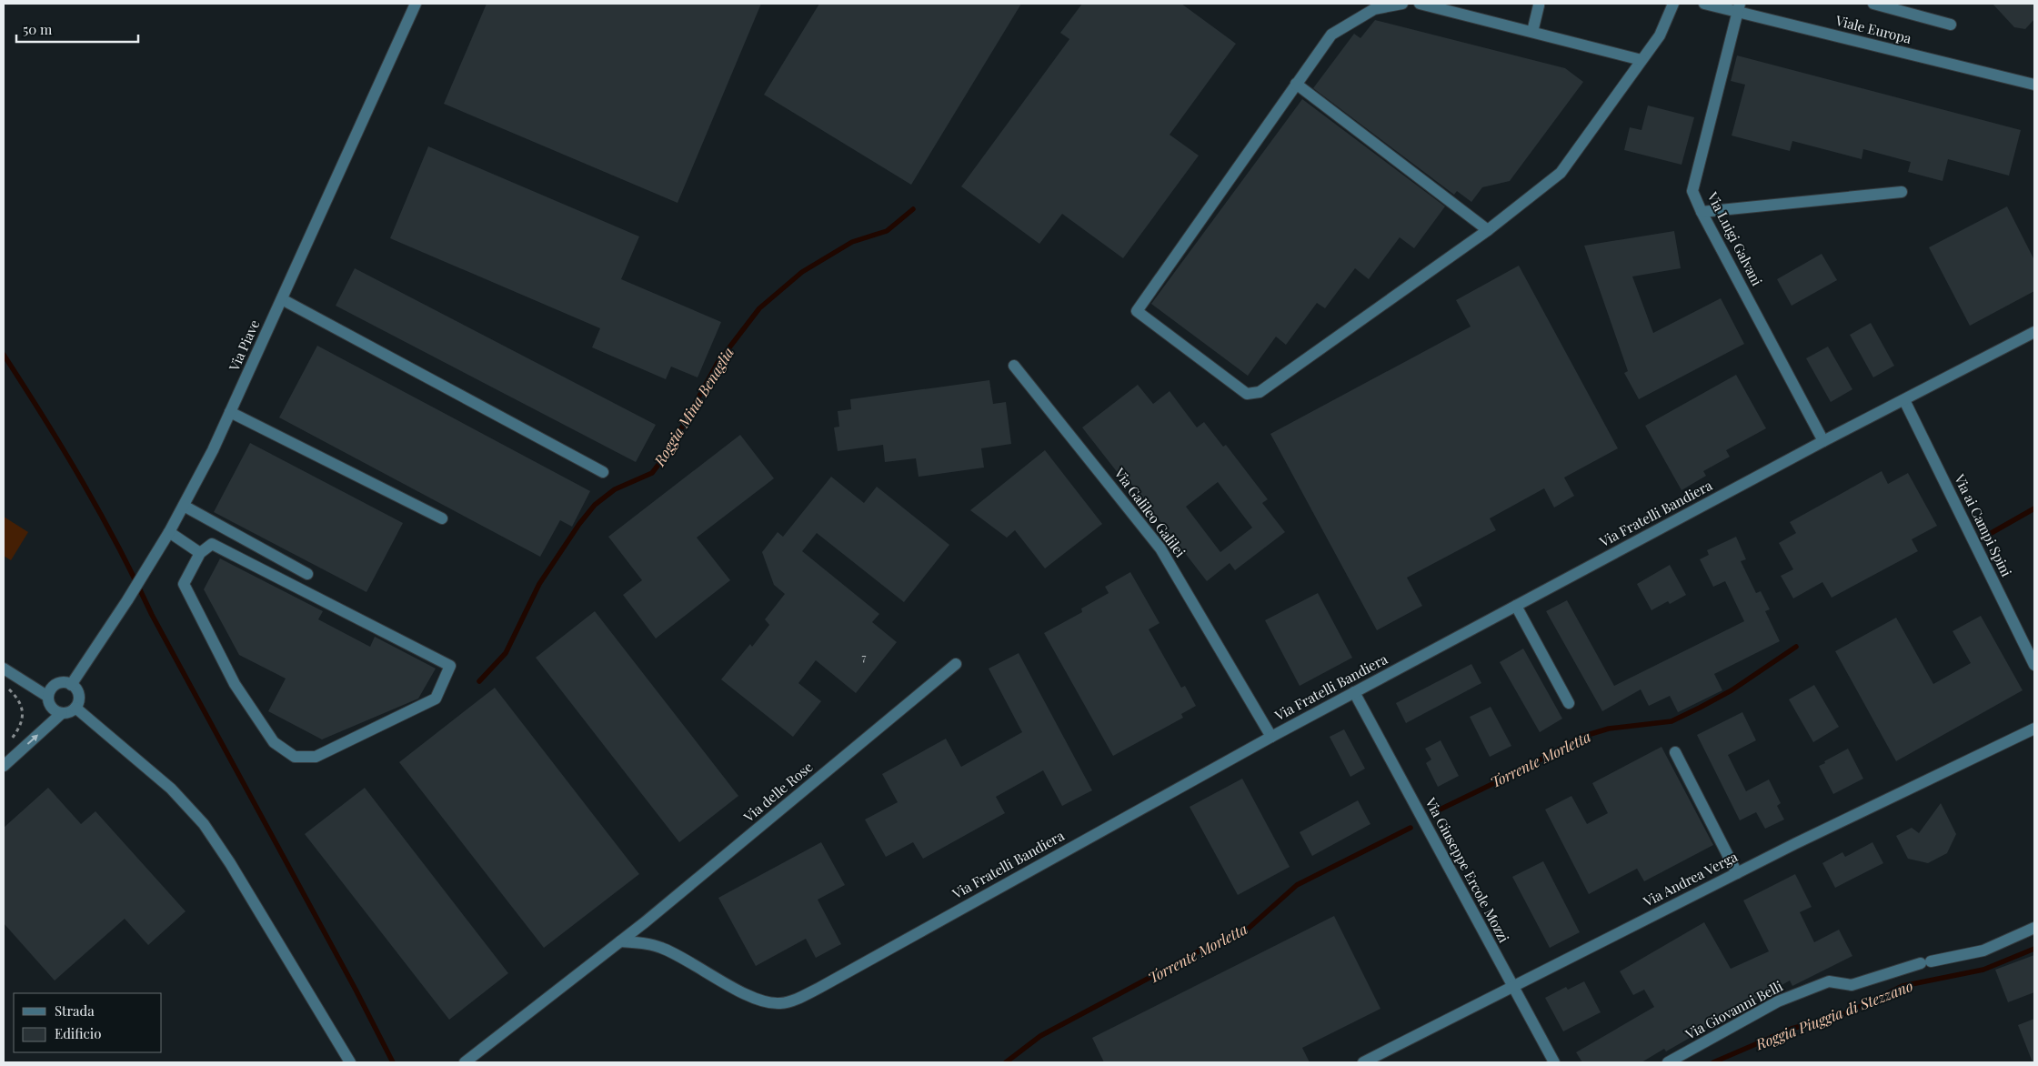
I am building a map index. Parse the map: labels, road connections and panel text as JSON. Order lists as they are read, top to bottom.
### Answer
{
  "streets": {
    "street": [
      "Viale Europa",
      "Via Luigi Galvani",
      "Via Piave",
      "Via Galileo Galilei",
      "Via Fratelli Bandiera",
      "Via ai Campi Spini",
      "Via delle Rose",
      "Via Giuseppe Ercole Mozzi",
      "Via Andrea Verga",
      "Via Giovanni Belli"
    ]
  },
  "crossings": [
    ["Viale Europa", "Via Luigi Galvani"],
    ["Via Luigi Galvani", "Via Fratelli Bandiera"],
    ["Via Galileo Galilei", "Via Fratelli Bandiera"],
    ["Via Fratelli Bandiera", "Via ai Campi Spini"],
    ["Via Fratelli Bandiera", "Via delle Rose"],
    ["Via Fratelli Bandiera", "Via Giuseppe Ercole Mozzi"],
    ["Via Giuseppe Ercole Mozzi", "Via Andrea Verga"]
  ],
  "water": ["Roggia Mina Benaglia", "Torrente Morletta", "Roggia Piuggia di Stezzano"],
  "house_numbers": ["7"],
  "legend": ["Strada", "Edificio"],
  "scale_bar": "50 m"
}
